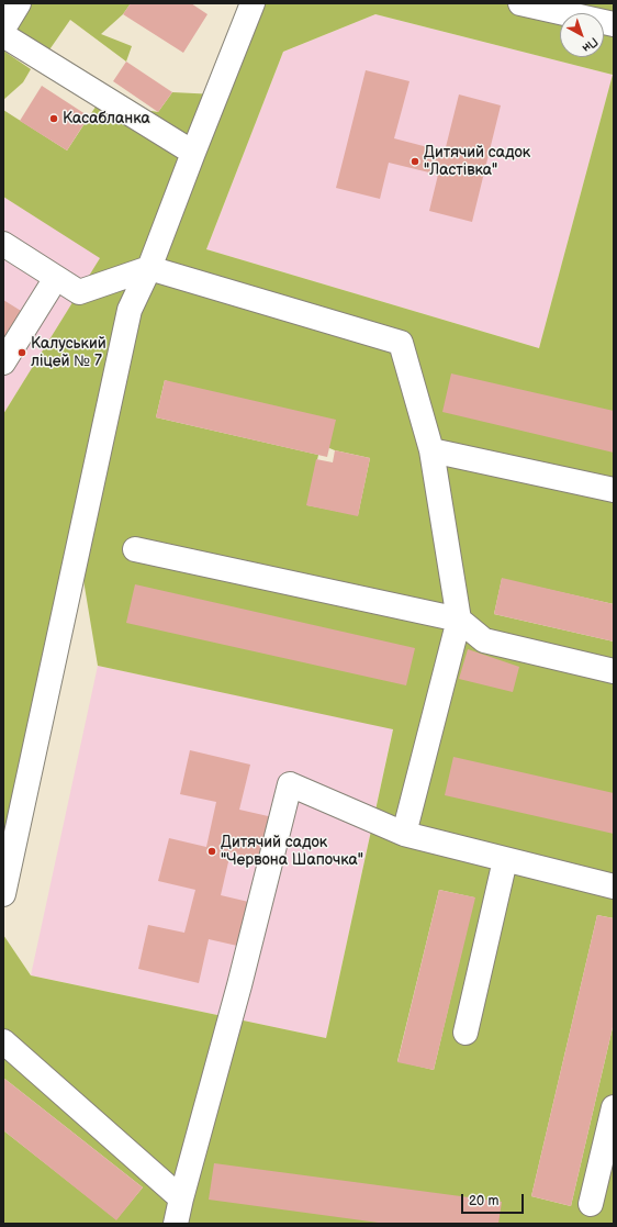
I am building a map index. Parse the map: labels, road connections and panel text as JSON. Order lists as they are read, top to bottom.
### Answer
{
  "places": [
    "Касабланка",
    "Дитячий садок \"Ластівка\"",
    "Калуський ліцей № 7",
    "Дитячий садок \"Червона Шапочка\""
  ],
  "scale_bar": "20 m",
  "north": "bottom right"
}
